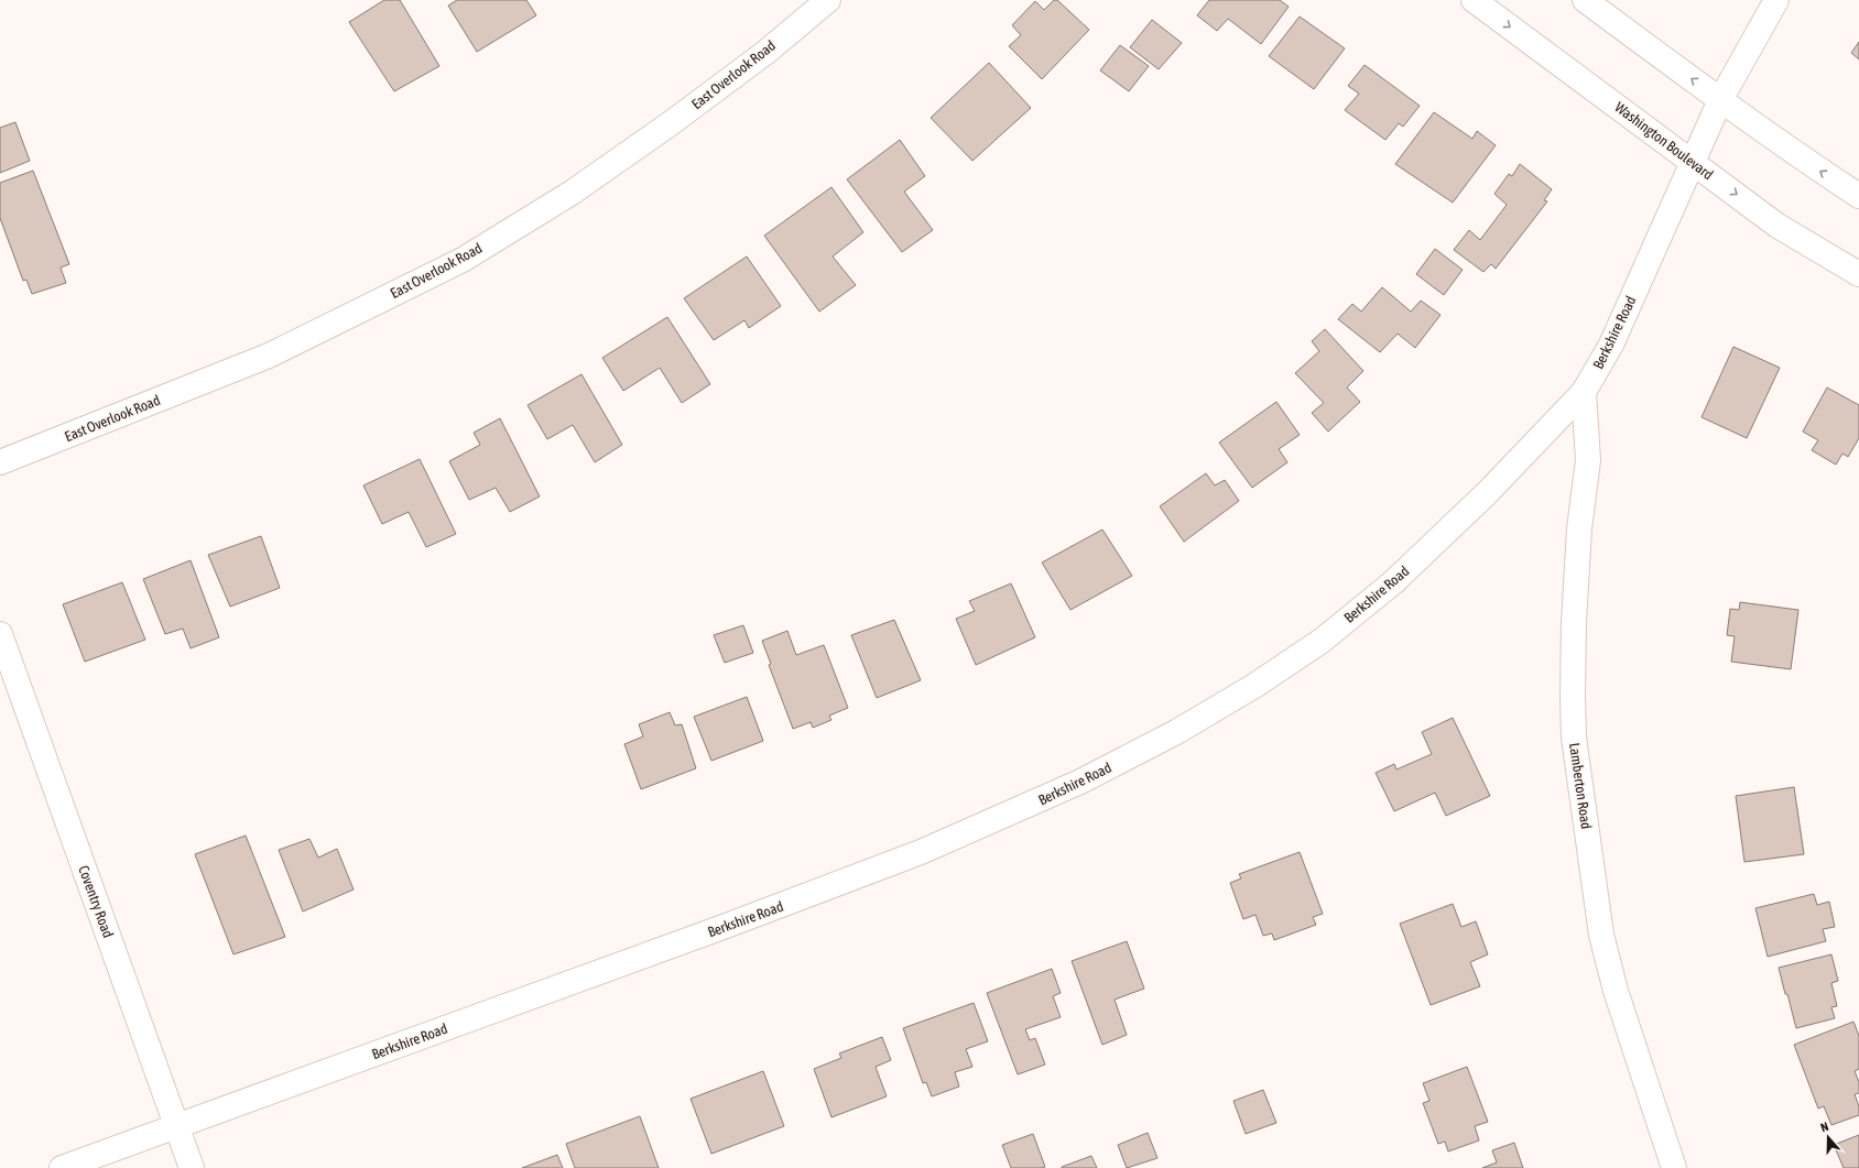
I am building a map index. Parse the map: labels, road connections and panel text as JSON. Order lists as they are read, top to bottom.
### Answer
{
  "streets": {
    "street": [
      "East Overlook Road",
      "Washington Boulevard",
      "Berkshire Road",
      "Lamberton Road",
      "Coventry Road"
    ]
  },
  "crossings": [
    ["Washington Boulevard", "Berkshire Road"],
    ["Berkshire Road", "Lamberton Road"],
    ["Berkshire Road", "Coventry Road"]
  ],
  "north": "top"
}
